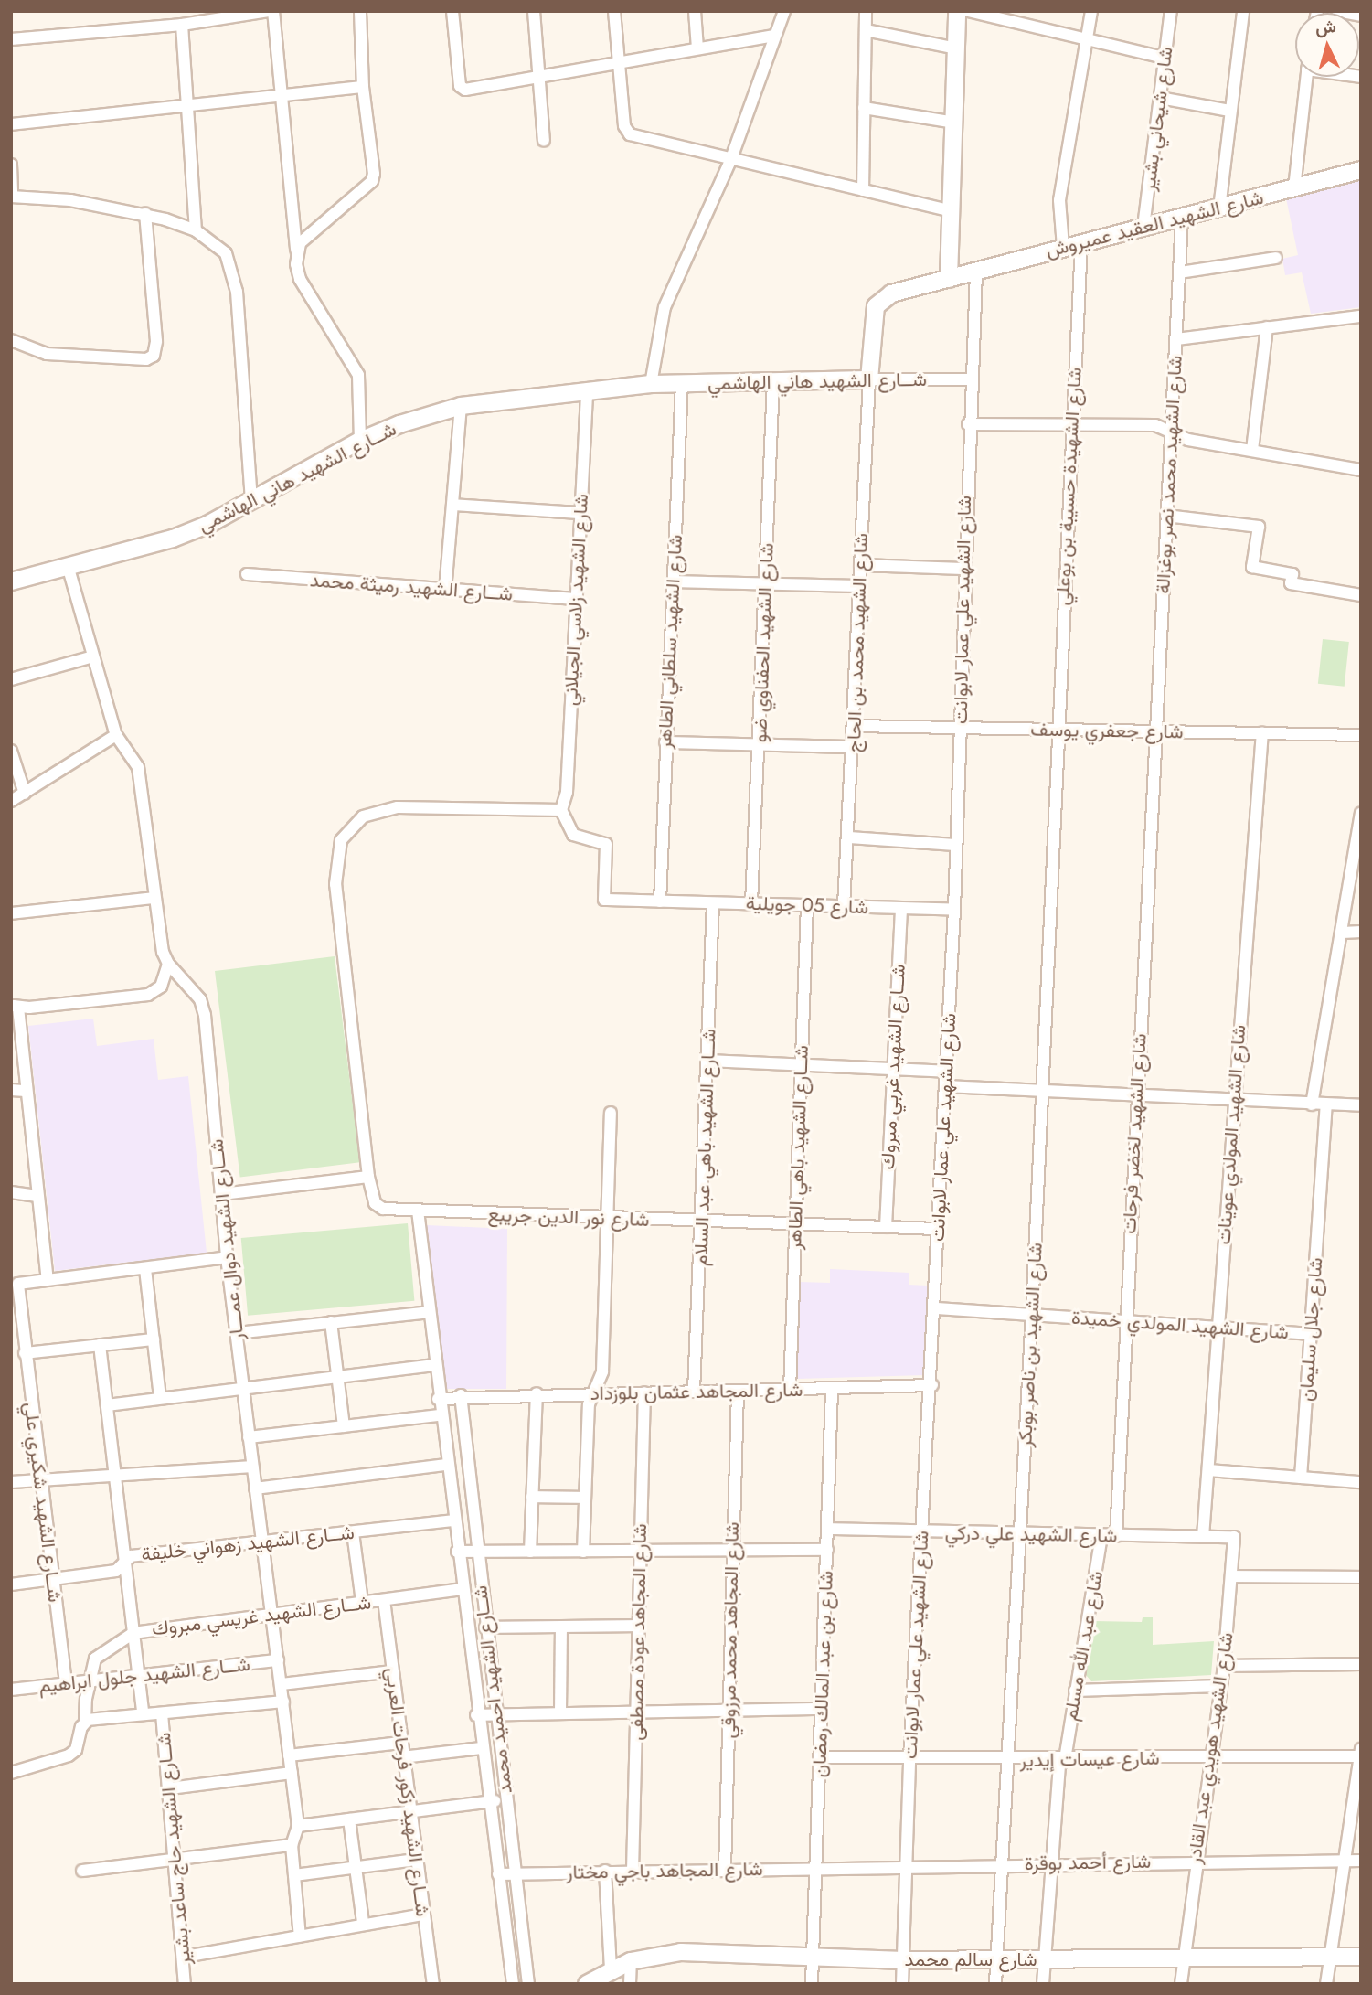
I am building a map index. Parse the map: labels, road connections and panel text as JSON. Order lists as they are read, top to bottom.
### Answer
{
  "streets": {
    "street": [
      "شارع شيحاني بشير",
      "شارع الشهيد العقيد عميروش",
      "شــارع الشهيد هاني الهاشمي",
      "شارع الشهيد محمد نصر بوغزالة",
      "شارع الشهيدة حسيبة بن بوعلي",
      "شــارع الشهيد رميثة محمد",
      "شارع الشهيد زلاسي الجيلاني",
      "شارع الشهيد علي عمار لابوانت",
      "شارع الشهيد سلطاني الطاهر",
      "شارع الشهيد الحفناوي ضو",
      "شارع الشهيد محمد بن الحاج",
      "شارع جعفري يوسف",
      "شارع 05 جويلية",
      "شــارع الشهيد غربي مبروك",
      "شارع الشهيد لخضر فرحات",
      "شارع الشهيد المولدي عوينات",
      "شــارع الشهيد باهي عبد السلام",
      "شــارع الشهيد باهي الطاهر",
      "شارع نور الدين جريبع",
      "شــارع الشهيد دوال عمـــار",
      "شارع الشهيد المولدي خميدة",
      "شارع جلال سليمان",
      "شارع الشهيد بن ناصر بوبكر",
      "شارع المجاهد عثمان بلوزداد",
      "شــارع الشهيد شكيري علي",
      "شارع الشهيد علي دركي",
      "شــارع الشهيد زهواني خليفة",
      "شــارع الشهيد غريسي مبروك",
      "شارع المجاهد محمد مرزوقي",
      "شارع المجاهد عودة مصطفى",
      "شارع عبد الله مسلم",
      "شارع بن عبد المالك رمضان",
      "شــارع الشهيد جلول ابراهيم",
      "شــارع الشهيد احميد محمد",
      "شارع الشهيد هويدي عبد القادر",
      "شارع عيسات إيدير",
      "شــارع الشهيد زكور فرحات العربي",
      "شــارع الشهيد حاج ساعد بشير",
      "شارع أحمد بوقرة",
      "شارع المجاهد باجي مختار",
      "شارع سالم محمد"
    ]
  },
  "crossings": [
    ["شارع شيحاني بشير", "شارع الشهيد العقيد عميروش"],
    ["شارع الشهيد العقيد عميروش", "شــارع الشهيد هاني الهاشمي"],
    ["شارع الشهيد العقيد عميروش", "شارع الشهيد محمد نصر بوغزالة"],
    ["شارع الشهيد العقيد عميروش", "شارع الشهيدة حسيبة بن بوعلي"],
    ["شارع الشهيد العقيد عميروش", "شارع الشهيد علي عمار لابوانت"],
    ["شارع الشهيد العقيد عميروش", "شارع الشهيد محمد بن الحاج"],
    ["شــارع الشهيد هاني الهاشمي", "شارع الشهيد زلاسي الجيلاني"],
    ["شــارع الشهيد هاني الهاشمي", "شارع الشهيد علي عمار لابوانت"],
    ["شــارع الشهيد هاني الهاشمي", "شارع الشهيد سلطاني الطاهر"],
    ["شــارع الشهيد هاني الهاشمي", "شارع الشهيد الحفناوي ضو"],
    ["شــارع الشهيد هاني الهاشمي", "شارع الشهيد محمد بن الحاج"],
    ["شــارع الشهيد هاني الهاشمي", "شــارع الشهيد دوال عمـــار"],
    ["شارع الشهيد محمد نصر بوغزالة", "شارع جعفري يوسف"],
    ["شارع الشهيد محمد نصر بوغزالة", "شارع الشهيد لخضر فرحات"],
    ["شارع الشهيدة حسيبة بن بوعلي", "شارع جعفري يوسف"],
    ["شارع الشهيدة حسيبة بن بوعلي", "شارع الشهيد بن ناصر بوبكر"],
    ["شــارع الشهيد رميثة محمد", "شارع الشهيد زلاسي الجيلاني"],
    ["شارع الشهيد زلاسي الجيلاني", "شارع 05 جويلية"],
    ["شارع الشهيد علي عمار لابوانت", "شارع جعفري يوسف"],
    ["شارع الشهيد علي عمار لابوانت", "شارع 05 جويلية"],
    ["شارع الشهيد علي عمار لابوانت", "شارع نور الدين جريبع"],
    ["شارع الشهيد علي عمار لابوانت", "شارع الشهيد المولدي خميدة"],
    ["شارع الشهيد علي عمار لابوانت", "شارع المجاهد عثمان بلوزداد"],
    ["شارع الشهيد علي عمار لابوانت", "شارع الشهيد علي دركي"],
    ["شارع الشهيد علي عمار لابوانت", "شارع عيسات إيدير"],
    ["شارع الشهيد علي عمار لابوانت", "شارع أحمد بوقرة"],
    ["شارع الشهيد علي عمار لابوانت", "شارع سالم محمد"],
    ["شارع الشهيد سلطاني الطاهر", "شارع 05 جويلية"],
    ["شارع الشهيد الحفناوي ضو", "شارع 05 جويلية"],
    ["شارع الشهيد محمد بن الحاج", "شارع جعفري يوسف"],
    ["شارع الشهيد محمد بن الحاج", "شارع 05 جويلية"],
    ["شارع جعفري يوسف", "شارع الشهيد لخضر فرحات"],
    ["شارع جعفري يوسف", "شارع الشهيد المولدي عوينات"],
    ["شارع جعفري يوسف", "شارع الشهيد بن ناصر بوبكر"],
    ["شارع 05 جويلية", "شــارع الشهيد غربي مبروك"],
    ["شارع 05 جويلية", "شــارع الشهيد باهي عبد السلام"],
    ["شارع 05 جويلية", "شــارع الشهيد باهي الطاهر"],
    ["شــارع الشهيد غربي مبروك", "شارع نور الدين جريبع"],
    ["شارع الشهيد لخضر فرحات", "شارع الشهيد المولدي خميدة"],
    ["شارع الشهيد لخضر فرحات", "شارع الشهيد علي دركي"],
    ["شارع الشهيد المولدي عوينات", "شارع الشهيد المولدي خميدة"],
    ["شارع الشهيد المولدي عوينات", "شارع الشهيد علي دركي"],
    ["شــارع الشهيد باهي عبد السلام", "شارع نور الدين جريبع"],
    ["شــارع الشهيد باهي عبد السلام", "شارع المجاهد عثمان بلوزداد"],
    ["شــارع الشهيد باهي الطاهر", "شارع نور الدين جريبع"],
    ["شــارع الشهيد باهي الطاهر", "شارع المجاهد عثمان بلوزداد"],
    ["شارع نور الدين جريبع", "شــارع الشهيد احميد محمد"],
    ["شــارع الشهيد دوال عمـــار", "شــارع الشهيد زهواني خليفة"],
    ["شــارع الشهيد دوال عمـــار", "شــارع الشهيد غريسي مبروك"],
    ["شــارع الشهيد دوال عمـــار", "شــارع الشهيد جلول ابراهيم"],
    ["شارع الشهيد المولدي خميدة", "شارع جلال سليمان"],
    ["شارع الشهيد المولدي خميدة", "شارع الشهيد بن ناصر بوبكر"],
    ["شارع الشهيد بن ناصر بوبكر", "شارع الشهيد علي دركي"],
    ["شارع الشهيد بن ناصر بوبكر", "شارع عيسات إيدير"],
    ["شارع الشهيد بن ناصر بوبكر", "شارع أحمد بوقرة"],
    ["شارع الشهيد بن ناصر بوبكر", "شارع سالم محمد"],
    ["شارع المجاهد عثمان بلوزداد", "شارع المجاهد محمد مرزوقي"],
    ["شارع المجاهد عثمان بلوزداد", "شارع المجاهد عودة مصطفى"],
    ["شارع المجاهد عثمان بلوزداد", "شارع بن عبد المالك رمضان"],
    ["شارع المجاهد عثمان بلوزداد", "شــارع الشهيد احميد محمد"],
    ["شــارع الشهيد شكيري علي", "شــارع الشهيد زهواني خليفة"],
    ["شــارع الشهيد شكيري علي", "شــارع الشهيد جلول ابراهيم"],
    ["شارع الشهيد علي دركي", "شارع عبد الله مسلم"],
    ["شارع الشهيد علي دركي", "شارع بن عبد المالك رمضان"],
    ["شارع الشهيد علي دركي", "شارع الشهيد هويدي عبد القادر"],
    ["شــارع الشهيد زهواني خليفة", "شــارع الشهيد احميد محمد"],
    ["شــارع الشهيد غريسي مبروك", "شــارع الشهيد جلول ابراهيم"],
    ["شــارع الشهيد غريسي مبروك", "شــارع الشهيد احميد محمد"],
    ["شــارع الشهيد غريسي مبروك", "شــارع الشهيد زكور فرحات العربي"],
    ["شارع المجاهد محمد مرزوقي", "شارع المجاهد باجي مختار"],
    ["شارع المجاهد عودة مصطفى", "شارع المجاهد باجي مختار"],
    ["شارع عبد الله مسلم", "شارع عيسات إيدير"],
    ["شارع عبد الله مسلم", "شارع أحمد بوقرة"],
    ["شارع عبد الله مسلم", "شارع سالم محمد"],
    ["شارع بن عبد المالك رمضان", "شارع عيسات إيدير"],
    ["شارع بن عبد المالك رمضان", "شارع أحمد بوقرة"],
    ["شارع بن عبد المالك رمضان", "شارع المجاهد باجي مختار"],
    ["شارع بن عبد المالك رمضان", "شارع سالم محمد"],
    ["شــارع الشهيد احميد محمد", "شارع المجاهد باجي مختار"],
    ["شارع الشهيد هويدي عبد القادر", "شارع عيسات إيدير"],
    ["شارع الشهيد هويدي عبد القادر", "شارع أحمد بوقرة"],
    ["شارع الشهيد هويدي عبد القادر", "شارع سالم محمد"],
    ["شارع أحمد بوقرة", "شارع المجاهد باجي مختار"]
  ],
  "north": "top"
}
